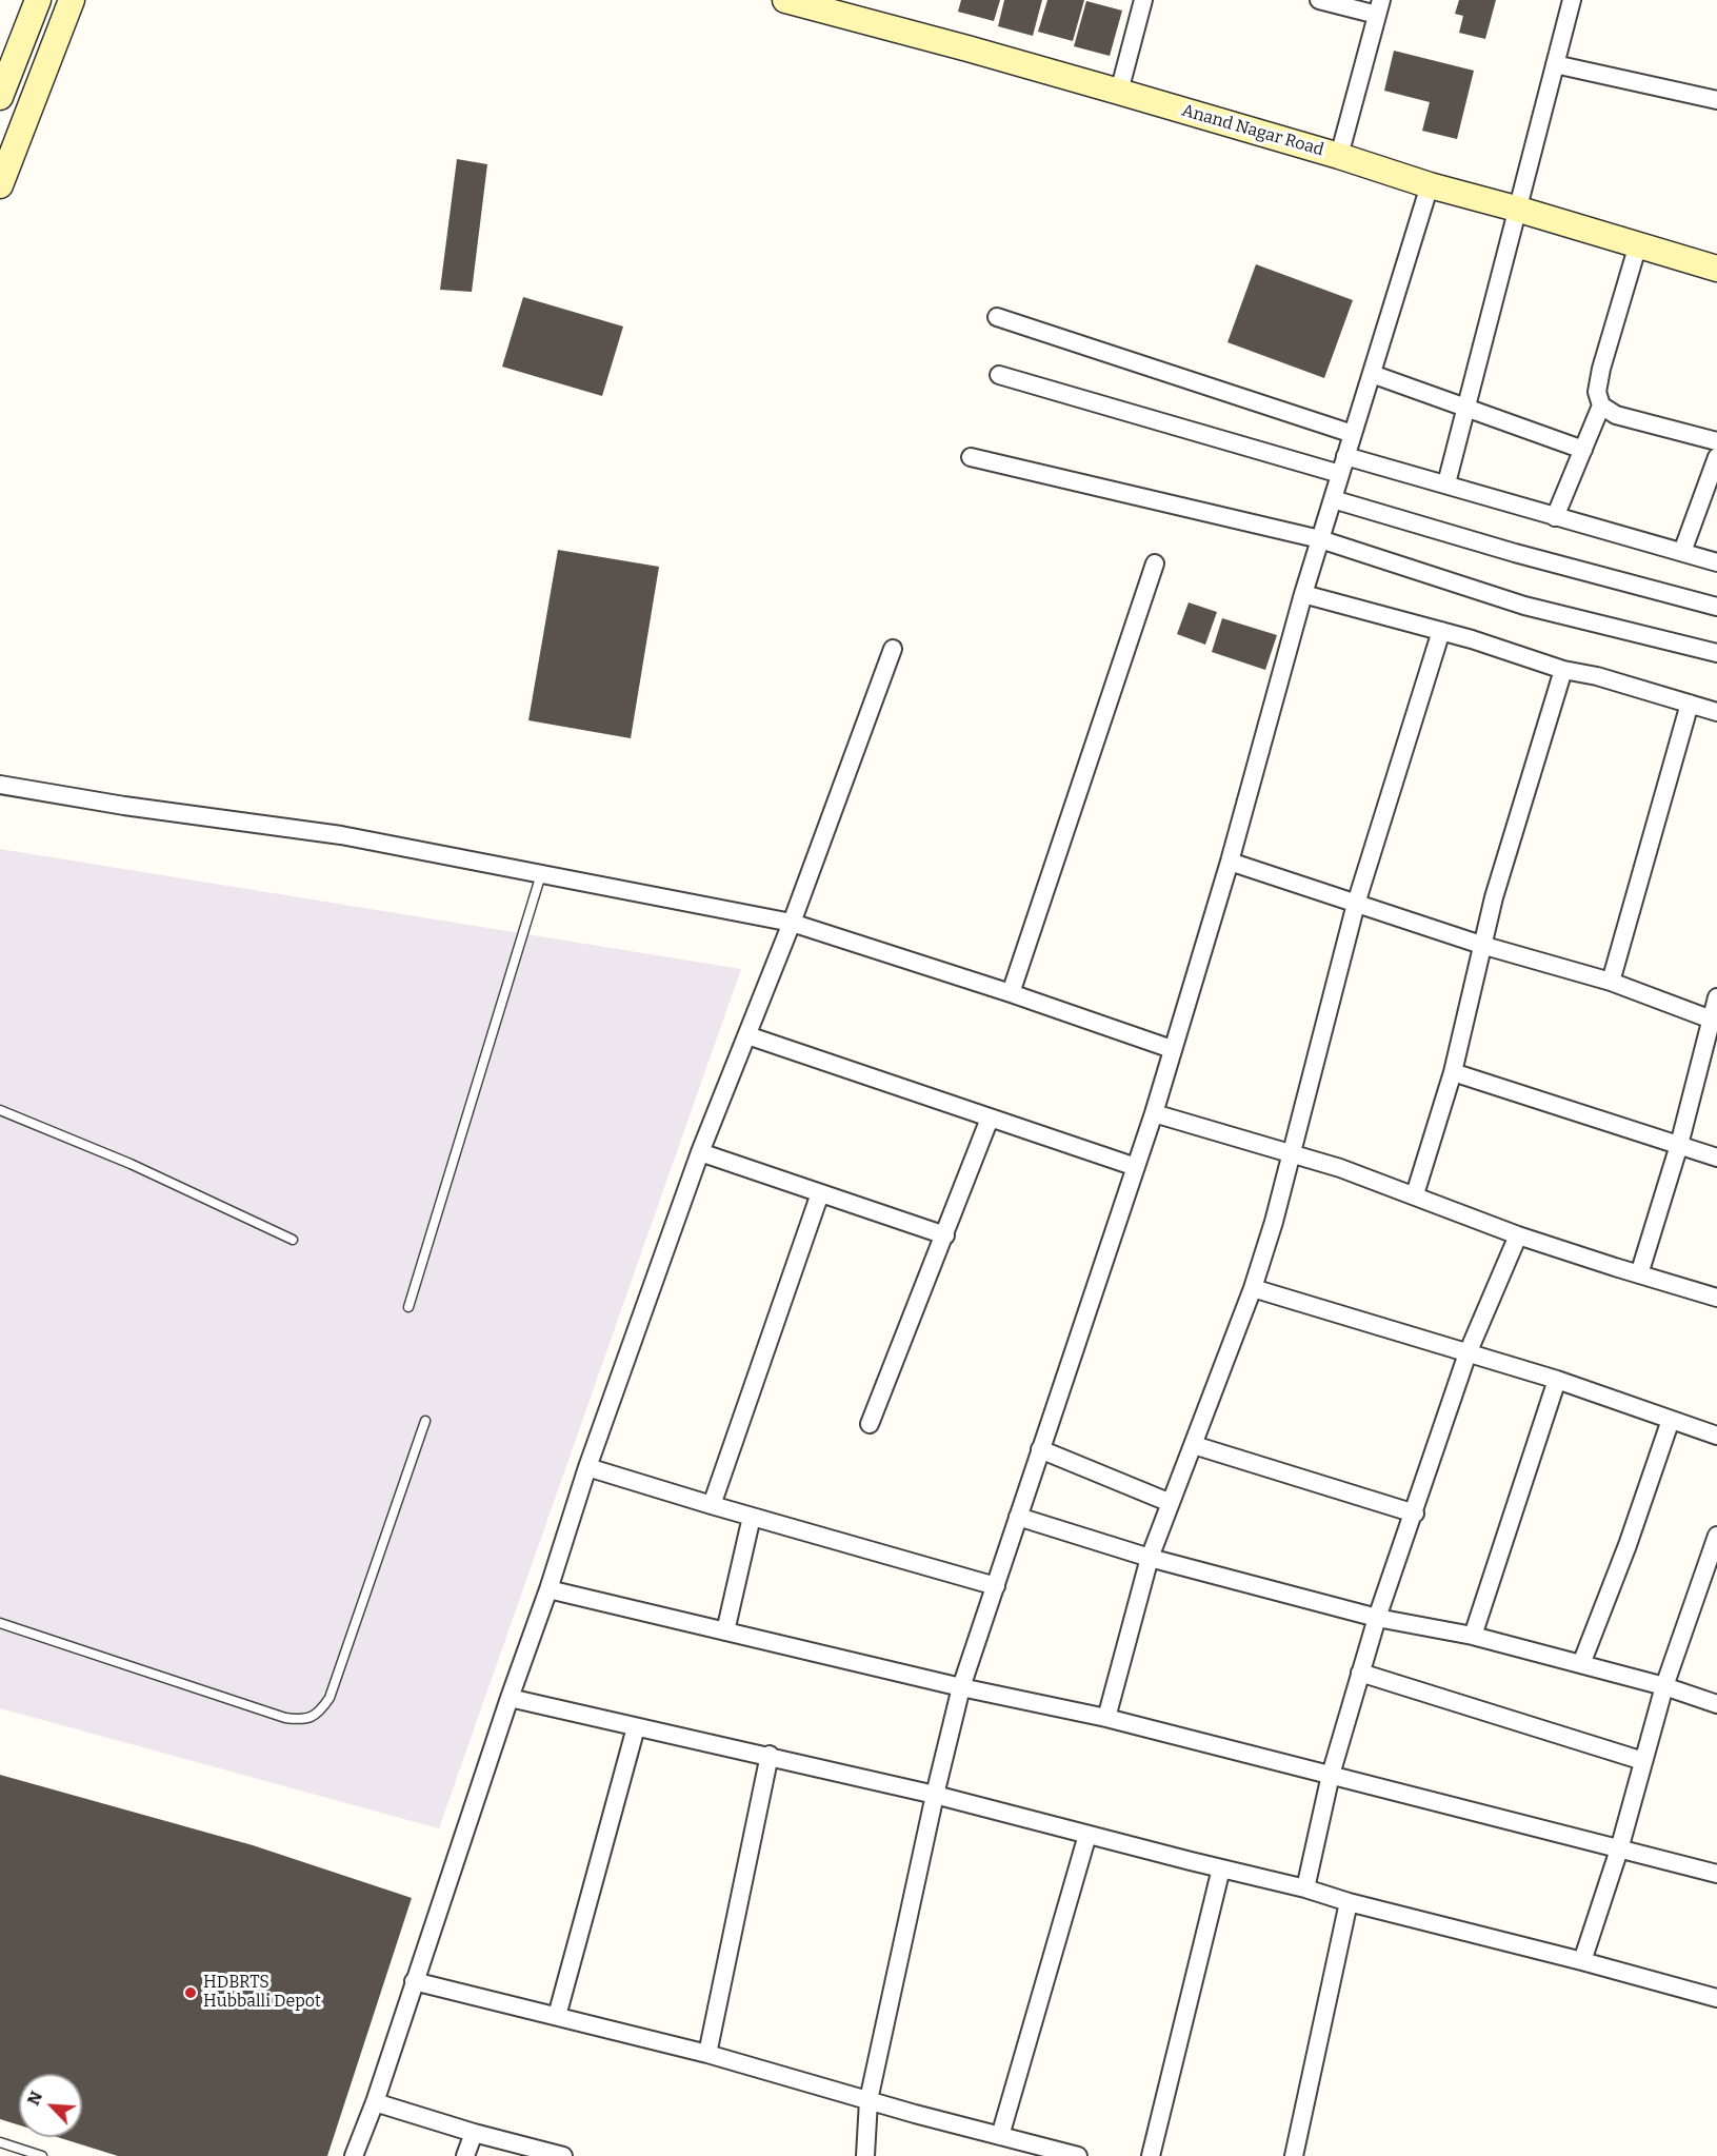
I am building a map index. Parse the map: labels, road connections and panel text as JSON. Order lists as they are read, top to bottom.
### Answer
{
  "streets": {
    "street": ["Anand Nagar Road"]
  },
  "places": ["HDBRTS Hubballi Depot"],
  "north": "top left"
}
